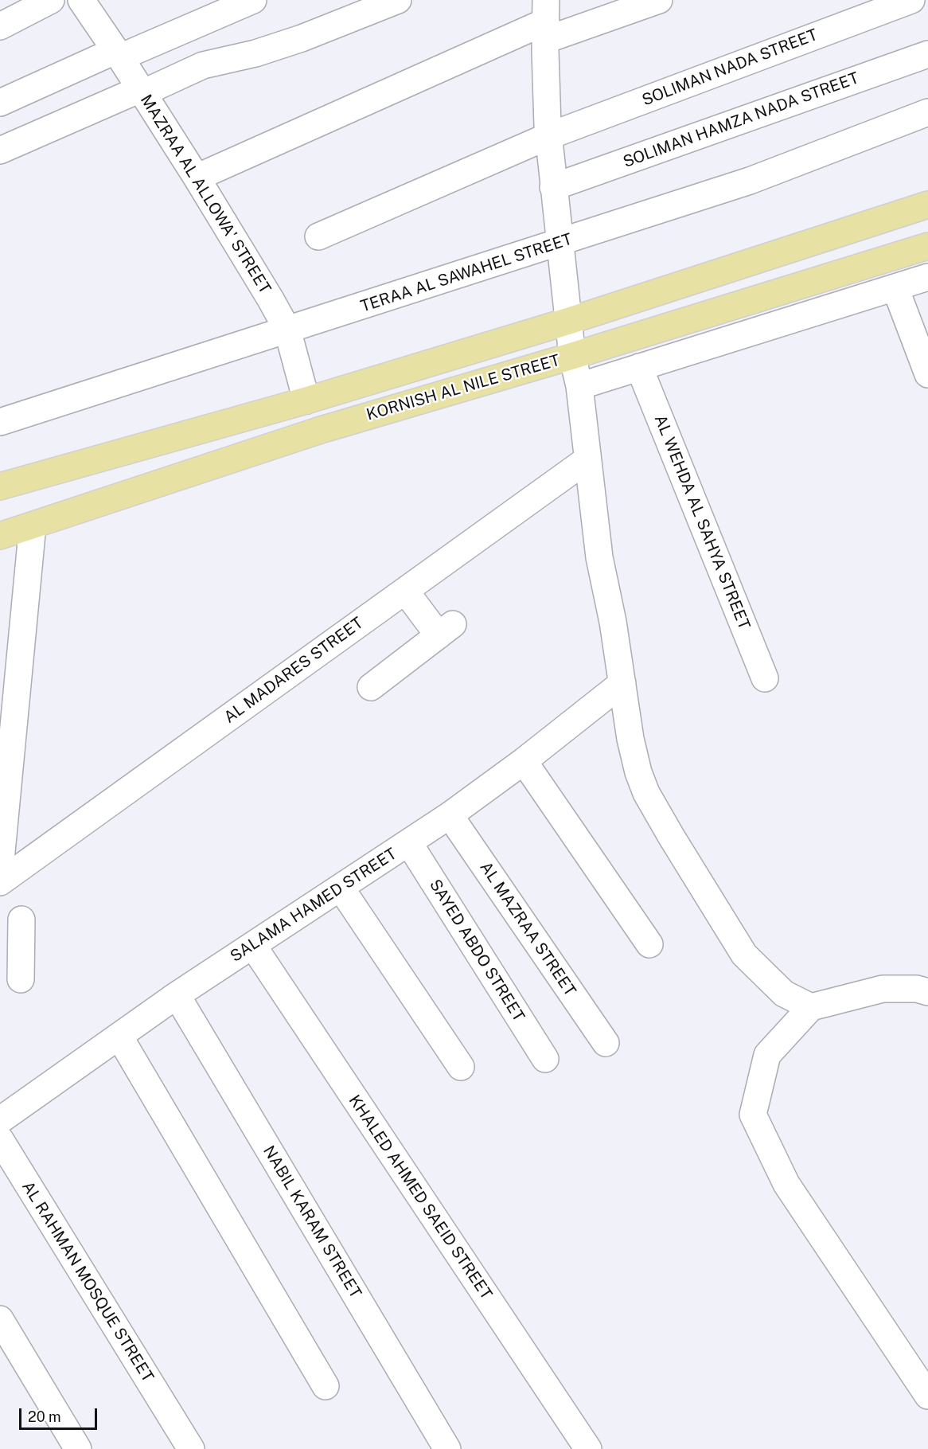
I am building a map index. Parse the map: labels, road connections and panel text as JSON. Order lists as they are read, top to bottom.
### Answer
{
  "streets": {
    "main road": ["KORNISH AL NILE STREET"],
    "street": [
      "SOLIMAN NADA STREET",
      "SOLIMAN HAMZA NADA STREET",
      "MAZRAA AL ALLOWA' STREET",
      "TERAA AL SAWAHEL STREET",
      "AL WEHDA AL SAHYA STREET",
      "AL MADARES STREET",
      "SALAMA HAMED STREET",
      "AL MAZRAA STREET",
      "SAYED ABDO STREET",
      "KHALED AHMED SAEID STREET",
      "NABIL KARAM STREET",
      "AL RAHMAN MOSQUE STREET"
    ]
  },
  "crossings": [
    ["MAZRAA AL ALLOWA' STREET", "TERAA AL SAWAHEL STREET"],
    ["MAZRAA AL ALLOWA' STREET", "KORNISH AL NILE STREET"],
    ["SALAMA HAMED STREET", "AL MAZRAA STREET"],
    ["SALAMA HAMED STREET", "SAYED ABDO STREET"],
    ["SALAMA HAMED STREET", "KHALED AHMED SAEID STREET"],
    ["SALAMA HAMED STREET", "NABIL KARAM STREET"]
  ],
  "scale_bar": "20 m"
}
